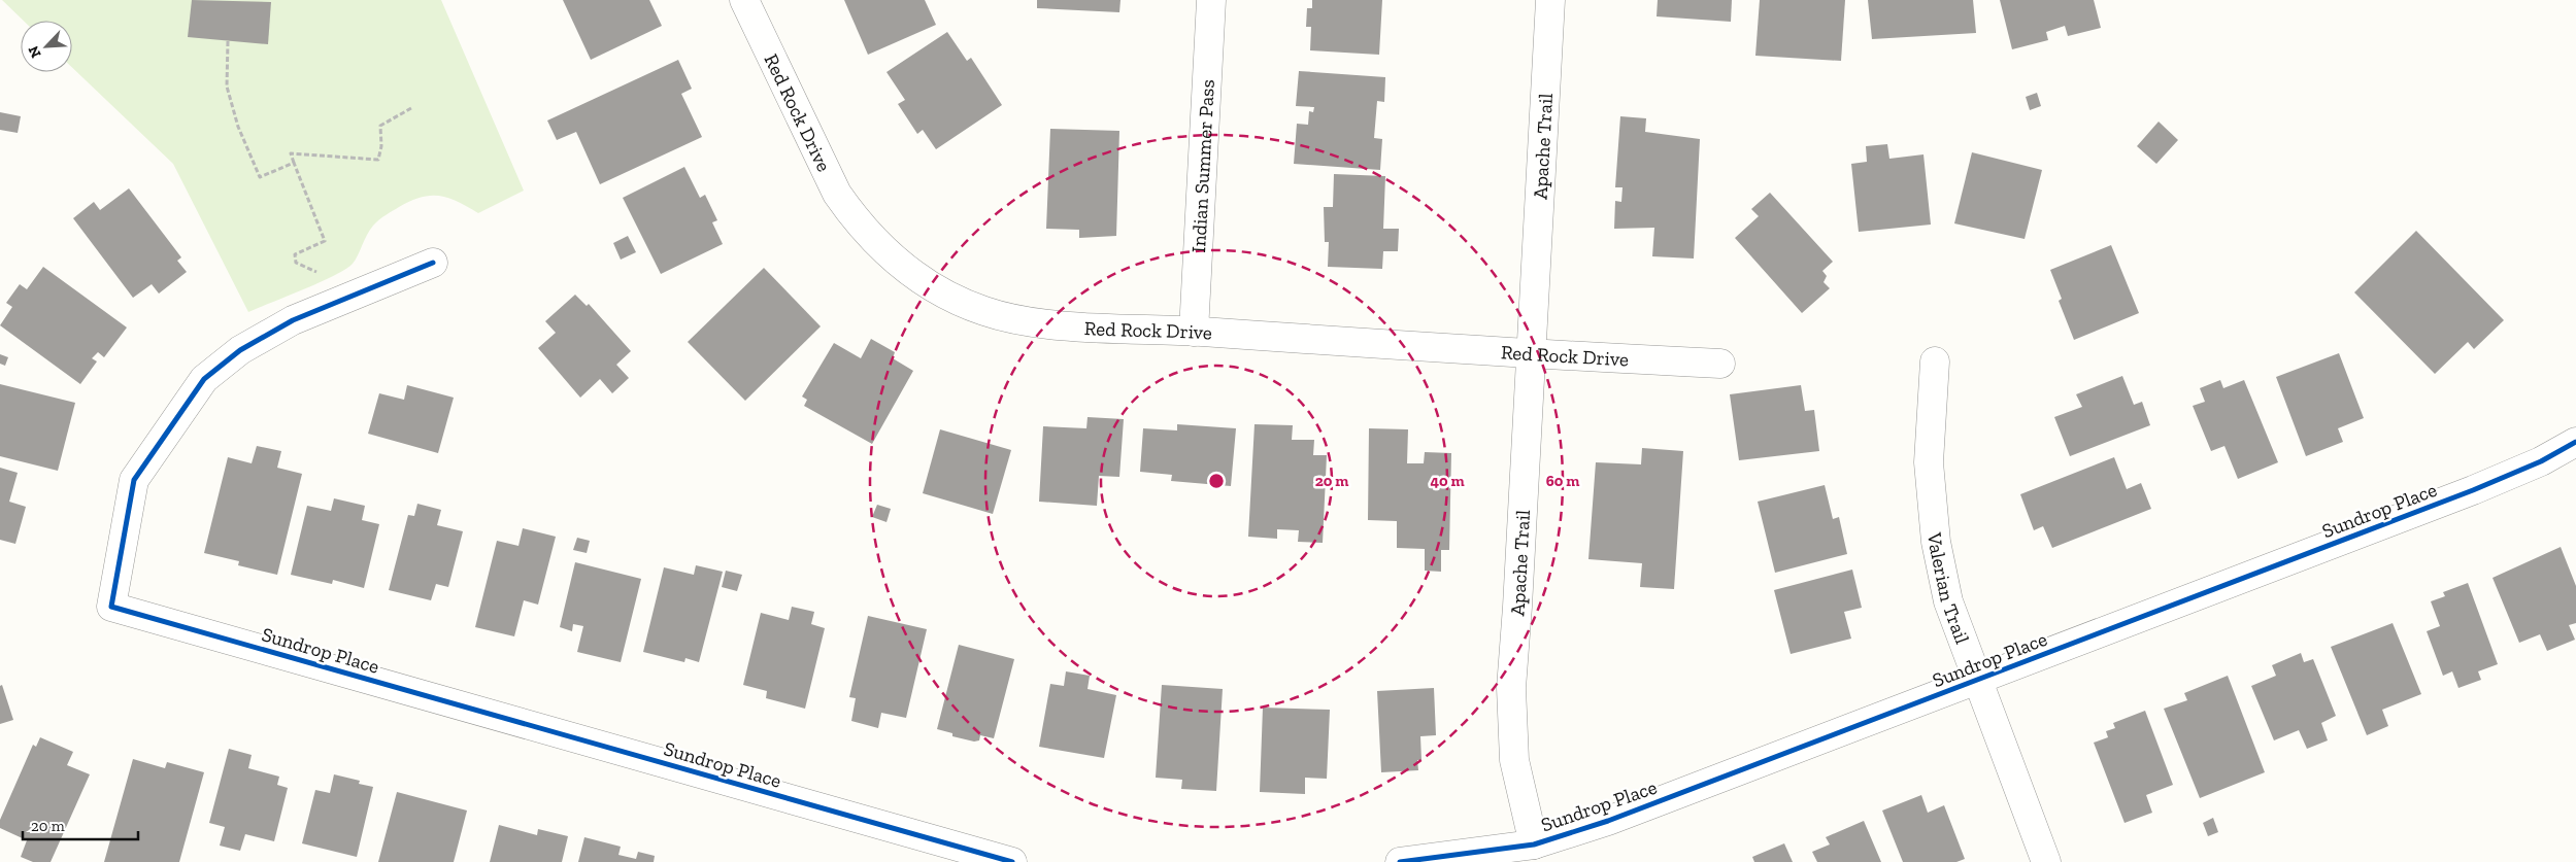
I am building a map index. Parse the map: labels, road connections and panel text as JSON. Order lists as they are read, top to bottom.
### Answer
{
  "streets": {
    "street": [
      "Red Rock Drive",
      "Apache Trail",
      "Indian Summer Pass",
      "Sundrop Place",
      "Valerian Trail"
    ]
  },
  "crossings": [
    ["Red Rock Drive", "Apache Trail"],
    ["Red Rock Drive", "Indian Summer Pass"],
    ["Apache Trail", "Sundrop Place"],
    ["Sundrop Place", "Valerian Trail"]
  ],
  "scale_bar": "20 m",
  "north": "bottom left",
  "rings": ["20 m", "40 m", "60 m"]
}
